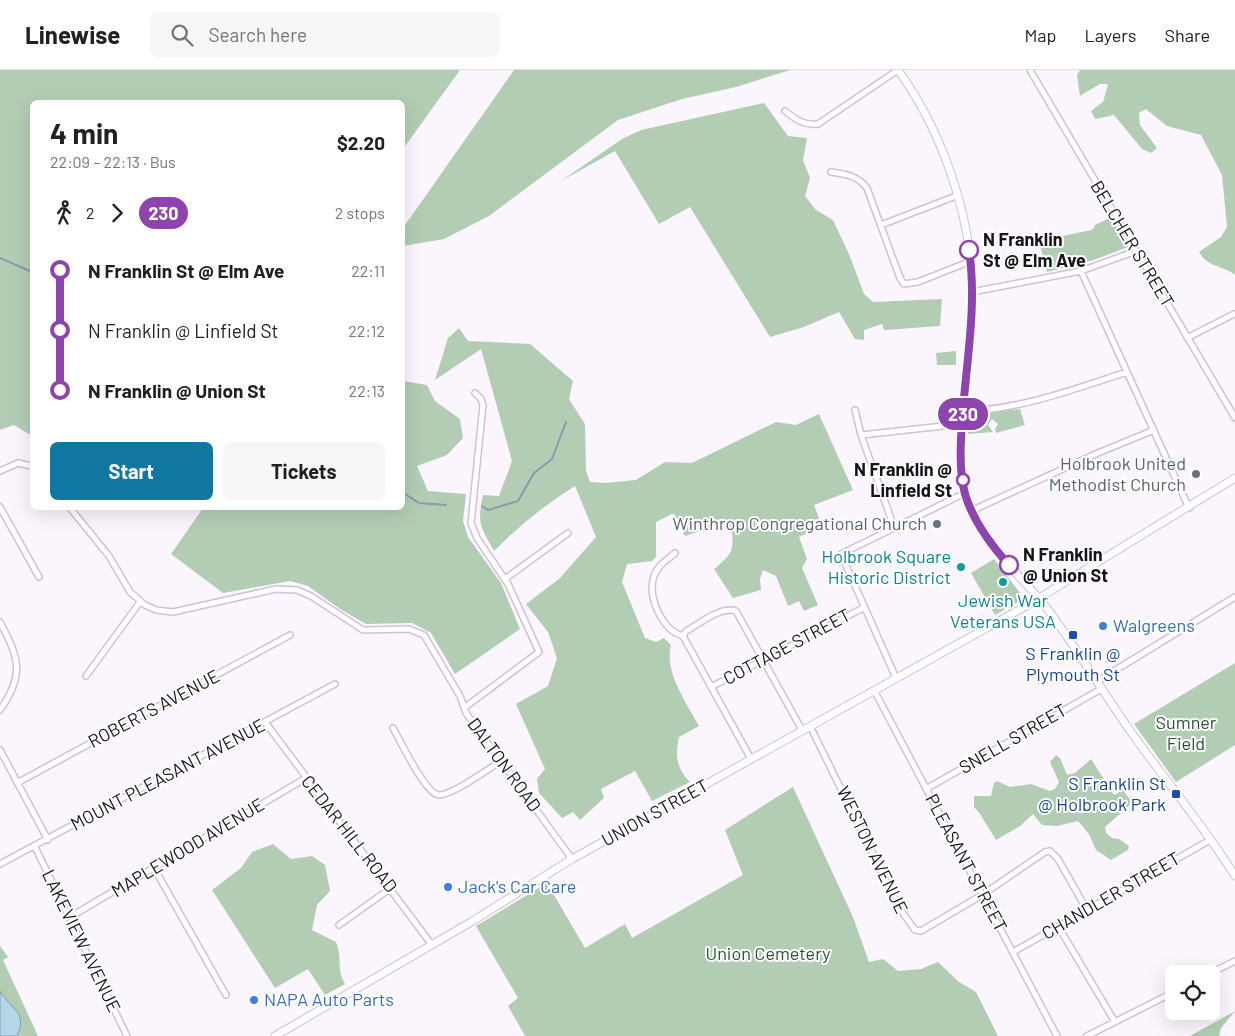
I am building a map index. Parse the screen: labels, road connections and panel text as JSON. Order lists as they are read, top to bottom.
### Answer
{
  "streets": {
    "main road": ["UNION STREET"],
    "street": [
      "BELCHER STREET",
      "COTTAGE STREET",
      "ROBERTS AVENUE",
      "SNELL STREET",
      "DALTON ROAD",
      "MOUNT PLEASANT AVENUE",
      "CEDAR HILL ROAD",
      "MAPLEWOOD AVENUE",
      "WESTON AVENUE",
      "PLEASANT STREET",
      "CHANDLER STREET",
      "LAKEVIEW AVENUE"
    ]
  },
  "crossings": [
    ["SNELL STREET", "PLEASANT STREET"],
    ["DALTON ROAD", "UNION STREET"],
    ["MOUNT PLEASANT AVENUE", "CEDAR HILL ROAD"],
    ["MOUNT PLEASANT AVENUE", "LAKEVIEW AVENUE"],
    ["UNION STREET", "CEDAR HILL ROAD"],
    ["UNION STREET", "WESTON AVENUE"],
    ["UNION STREET", "PLEASANT STREET"],
    ["CEDAR HILL ROAD", "MAPLEWOOD AVENUE"],
    ["MAPLEWOOD AVENUE", "LAKEVIEW AVENUE"],
    ["WESTON AVENUE", "PLEASANT STREET"],
    ["PLEASANT STREET", "CHANDLER STREET"]
  ],
  "parks": ["Sumner Field", "Union Cemetery"],
  "places": {
    "other": [
      "N Franklin St @ Elm Ave",
      "Holbrook United Methodist Church",
      "N Franklin @ Linfield St",
      "Winthrop Congregational Church",
      "N Franklin @ Union St",
      "Holbrook Square Historic District",
      "Jewish War Veterans USA",
      "Walgreens",
      "Jack's Car Care",
      "NAPA Auto Parts"
    ],
    "transit": ["S Franklin @ Plymouth St", "S Franklin St @ Holbrook Park"]
  },
  "lines": ["bus line 230"],
  "page": {
    "header": "Linewise",
    "search": "Search here",
    "nav": ["Map", "Layers", "Share"],
    "on_map": "230",
    "heading": ["4 min", "22:09 – 22:13 · Bus", "$2.20"],
    "legs": ["2", "230", "2 stops"],
    "list": [
      {
        "name": "N Franklin St @ Elm Ave",
        "value": "22:11"
      },
      {
        "name": "N Franklin @ Linfield St",
        "value": "22:12"
      },
      {
        "name": "N Franklin @ Union St",
        "value": "22:13"
      }
    ],
    "buttons": ["Start", "Tickets"]
  }
}
